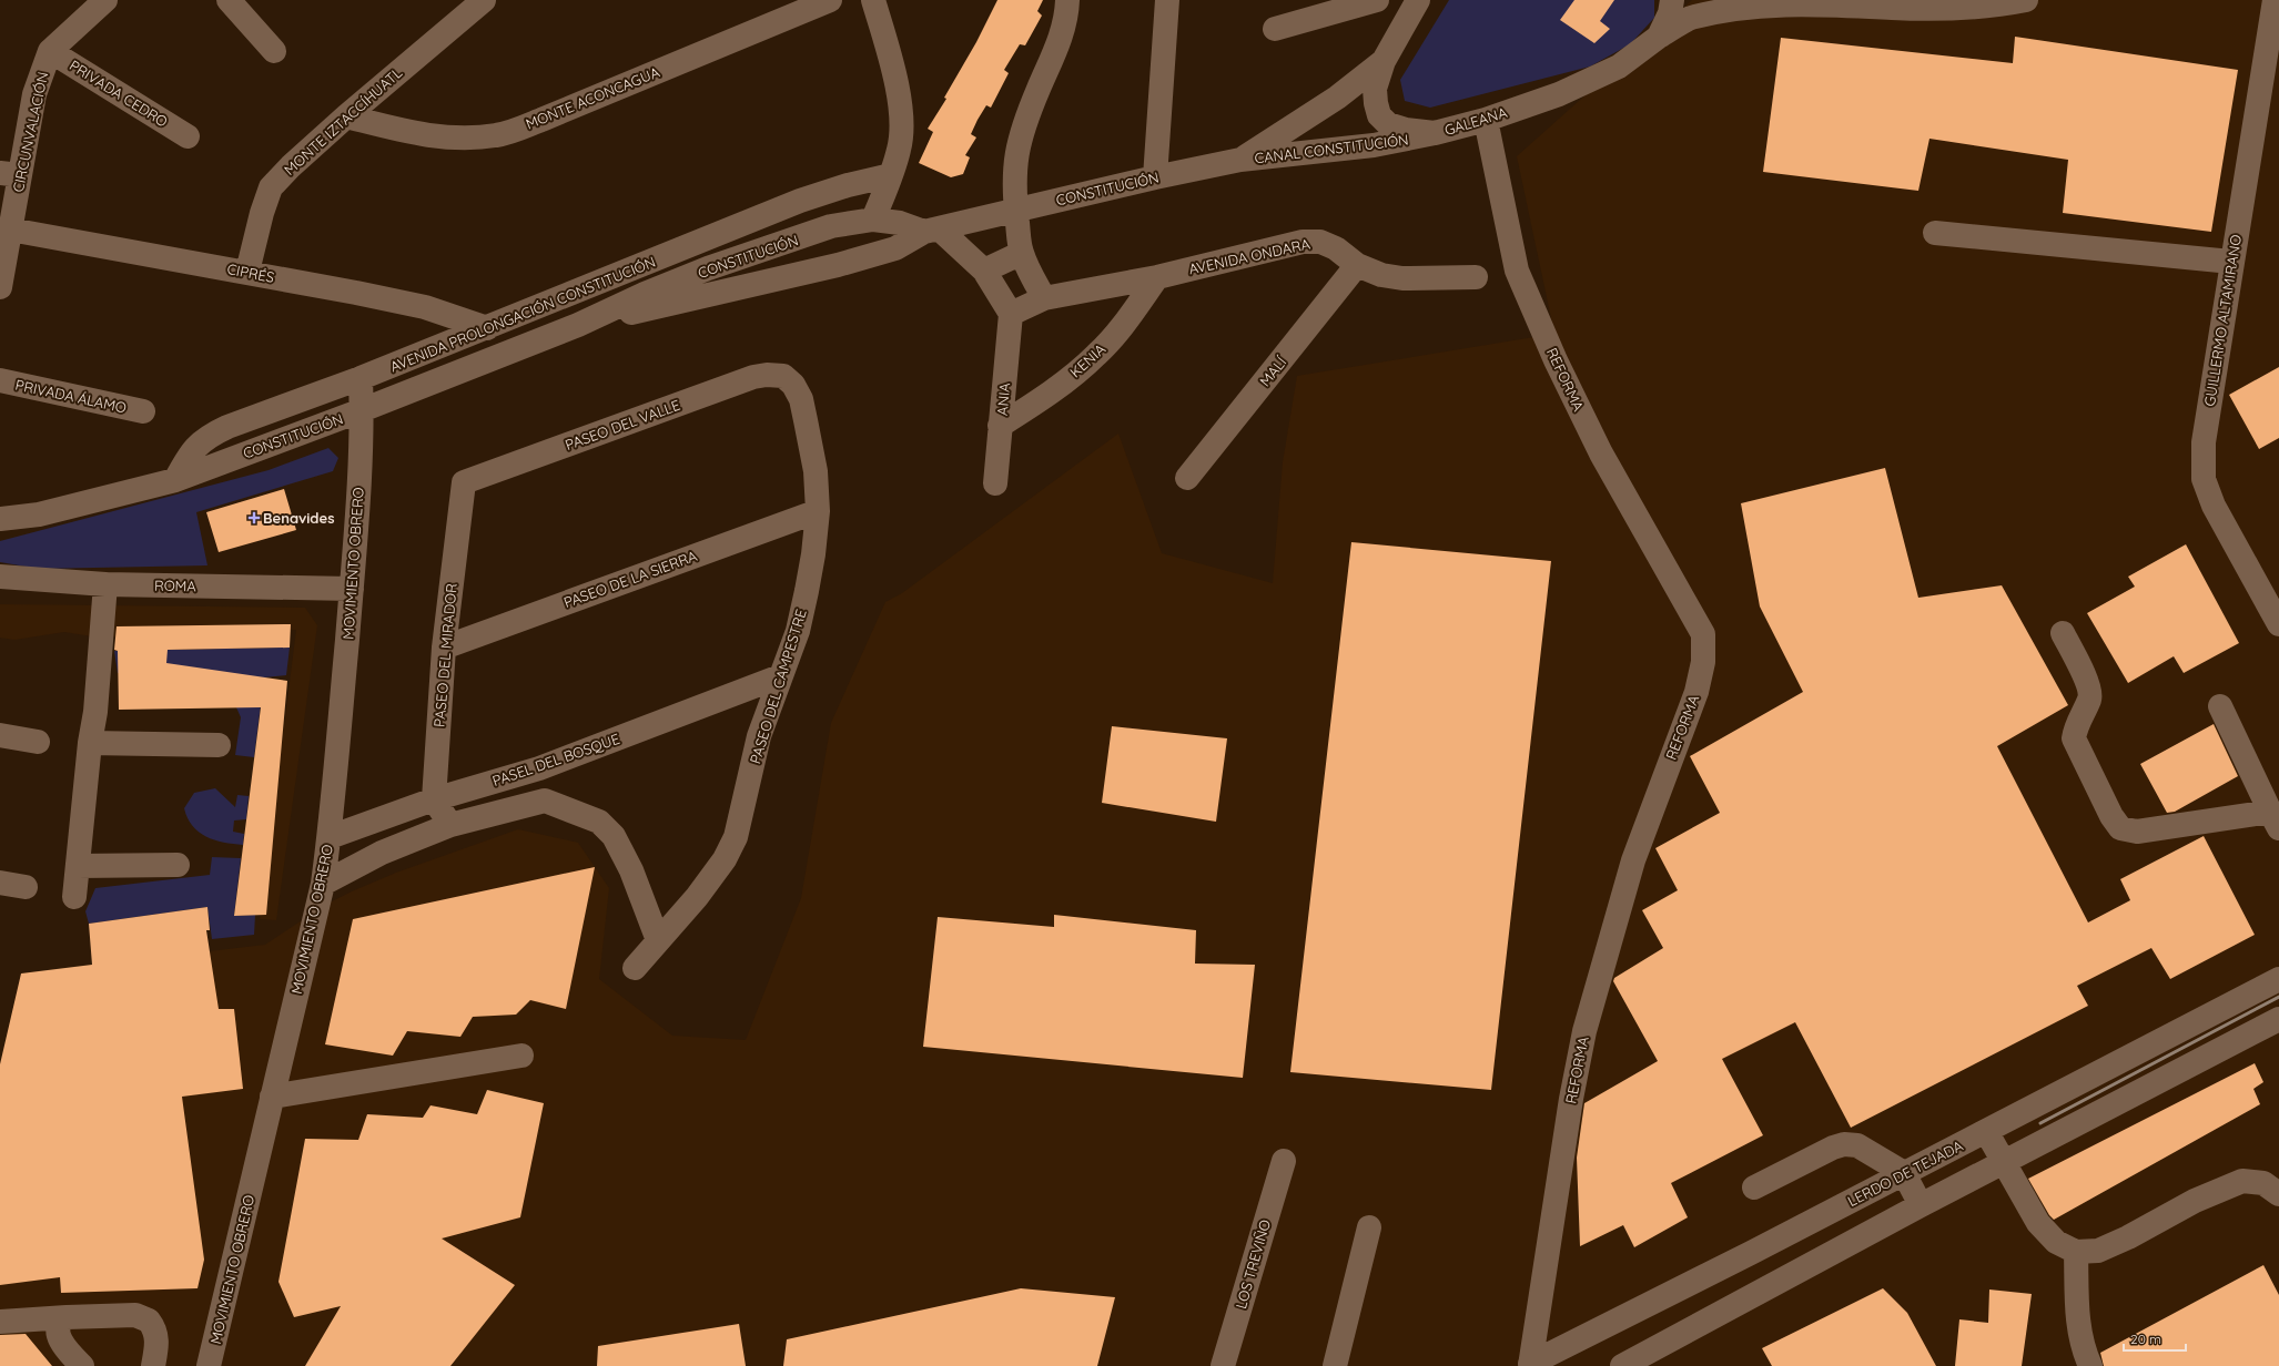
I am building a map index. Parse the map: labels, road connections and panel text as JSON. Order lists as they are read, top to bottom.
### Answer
{
  "streets": {
    "street": [
      "PRIVADA CEDRO",
      "MONTE ACONCAGUA",
      "MONTE IZTACCÍHUATL",
      "GALEANA",
      "CIRCUNVALACIÓN",
      "CANAL CONSTITUCIÓN",
      "CONSTITUCIÓN",
      "AVENIDA ONDARA",
      "CIPRÉS",
      "AVENIDA PROLONGACIÓN CONSTITUCIÓN",
      "GUILLERMO ALTAMIRANO",
      "KENIA",
      "MALÍ",
      "REFORMA",
      "PRIVADA ÁLAMO",
      "ANIA",
      "PASEO DEL VALLE",
      "MOVIMIENTO OBRERO",
      "PASEO DE LA SIERRA",
      "ROMA",
      "PASEO DEL MIRADOR",
      "PASEO DEL CAMPESTRE",
      "PASEL DEL BOSQUE",
      "LERDO DE TEJADA",
      "LOS TREVIÑO"
    ]
  },
  "crossings": [
    ["PRIVADA CEDRO", "CIRCUNVALACIÓN"],
    ["MONTE ACONCAGUA", "MONTE IZTACCÍHUATL"],
    ["MONTE IZTACCÍHUATL", "CIPRÉS"],
    ["GALEANA", "CANAL CONSTITUCIÓN"],
    ["GALEANA", "REFORMA"],
    ["CIRCUNVALACIÓN", "CIPRÉS"],
    ["CANAL CONSTITUCIÓN", "CONSTITUCIÓN"],
    ["CONSTITUCIÓN", "AVENIDA PROLONGACIÓN CONSTITUCIÓN"],
    ["CONSTITUCIÓN", "MOVIMIENTO OBRERO"],
    ["AVENIDA ONDARA", "KENIA"],
    ["AVENIDA ONDARA", "MALÍ"],
    ["AVENIDA ONDARA", "ANIA"],
    ["CIPRÉS", "AVENIDA PROLONGACIÓN CONSTITUCIÓN"],
    ["AVENIDA PROLONGACIÓN CONSTITUCIÓN", "MOVIMIENTO OBRERO"],
    ["KENIA", "ANIA"],
    ["REFORMA", "LERDO DE TEJADA"],
    ["PASEO DEL VALLE", "PASEO DEL MIRADOR"],
    ["PASEO DEL VALLE", "PASEO DEL CAMPESTRE"],
    ["MOVIMIENTO OBRERO", "ROMA"],
    ["MOVIMIENTO OBRERO", "PASEL DEL BOSQUE"],
    ["PASEO DE LA SIERRA", "PASEO DEL MIRADOR"],
    ["PASEO DE LA SIERRA", "PASEO DEL CAMPESTRE"],
    ["PASEO DEL MIRADOR", "PASEL DEL BOSQUE"],
    ["PASEO DEL CAMPESTRE", "PASEL DEL BOSQUE"]
  ],
  "places": {
    "health": ["Benavides"]
  },
  "scale_bar": "20 m"
}
